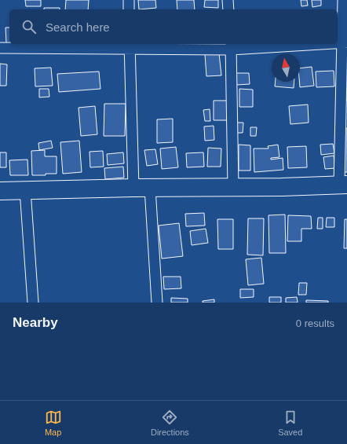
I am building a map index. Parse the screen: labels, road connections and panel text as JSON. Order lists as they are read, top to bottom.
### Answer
{
  "north": "top",
  "page": {
    "search": "Search here",
    "heading": ["Nearby", "0 results"],
    "nav": ["Map", "Directions", "Saved"]
  }
}
